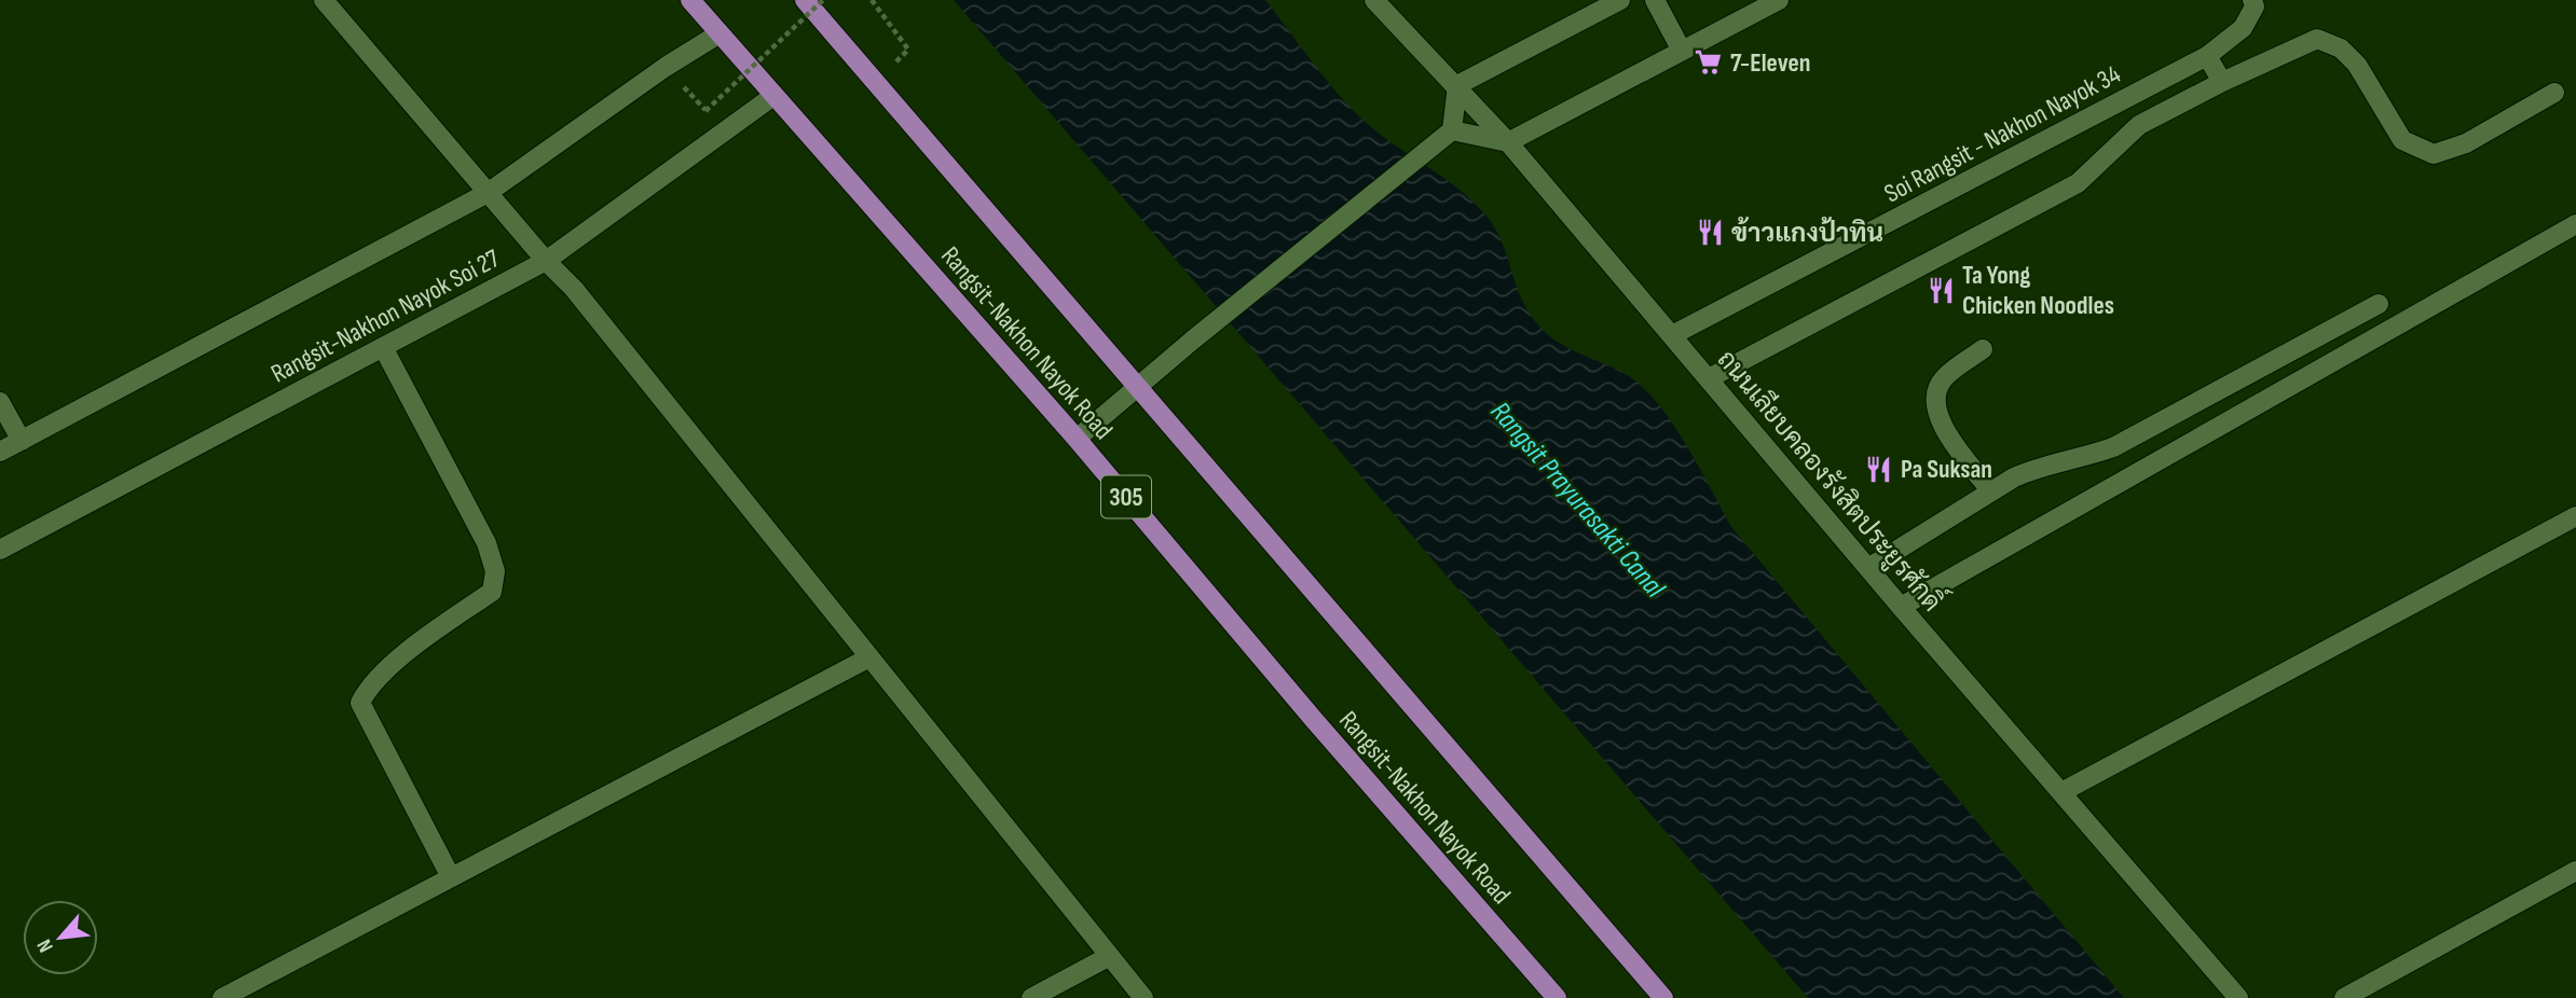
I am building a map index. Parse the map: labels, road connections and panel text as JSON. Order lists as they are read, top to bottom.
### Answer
{
  "streets": {
    "main road": ["Rangsit-Nakhon Nayok Road", "305"],
    "street": ["Soi Rangsit - Nakhon Nayok 34", "Rangsit-Nakhon Nayok Soi 27", "ถนนเลียบคลองรังสิตประยูรศักดิ์"]
  },
  "crossings": [
    ["Soi Rangsit - Nakhon Nayok 34", "ถนนเลียบคลองรังสิตประยูรศักดิ์"],
    ["Rangsit-Nakhon Nayok Soi 27", "Rangsit-Nakhon Nayok Road"]
  ],
  "water": ["Rangsit Prayurasakti Canal"],
  "places": {
    "supermarket": ["7-Eleven"],
    "restaurant": ["ข้าวแกงป้าทิน", "Ta Yong Chicken Noodles", "Pa Suksan"]
  },
  "north": "bottom left"
}
